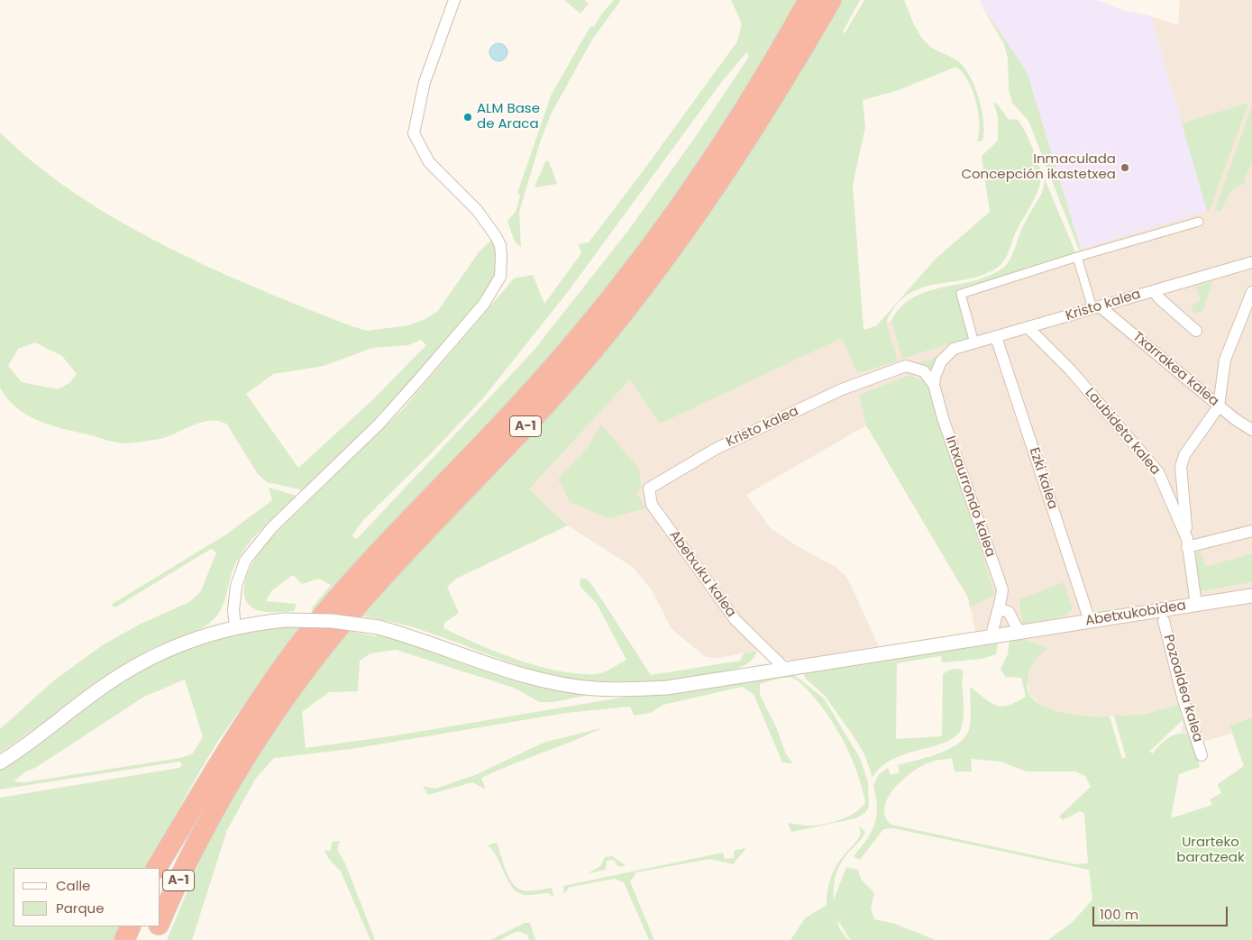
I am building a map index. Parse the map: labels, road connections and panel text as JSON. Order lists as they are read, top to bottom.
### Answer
{
  "streets": {
    "highway": ["A-1"],
    "street": [
      "Kristo kalea",
      "Txarrakea kalea",
      "Laubideta kalea",
      "Ezki kalea",
      "Intxaurrondo kalea",
      "Abetxuku kalea",
      "Abetxukobidea",
      "Pozoaldea kalea"
    ]
  },
  "crossings": [
    ["Kristo kalea", "Txarrakea kalea"],
    ["Kristo kalea", "Laubideta kalea"],
    ["Kristo kalea", "Ezki kalea"],
    ["Kristo kalea", "Intxaurrondo kalea"],
    ["Kristo kalea", "Abetxuku kalea"],
    ["Laubideta kalea", "Abetxukobidea"],
    ["Ezki kalea", "Abetxukobidea"],
    ["Intxaurrondo kalea", "Abetxukobidea"],
    ["Abetxuku kalea", "Abetxukobidea"]
  ],
  "parks": ["Urarteko baratzeak"],
  "places": ["ALM Base de Araca", "Inmaculada Concepción ikastetxea"],
  "legend": ["Calle", "Parque"],
  "scale_bar": "100 m"
}
